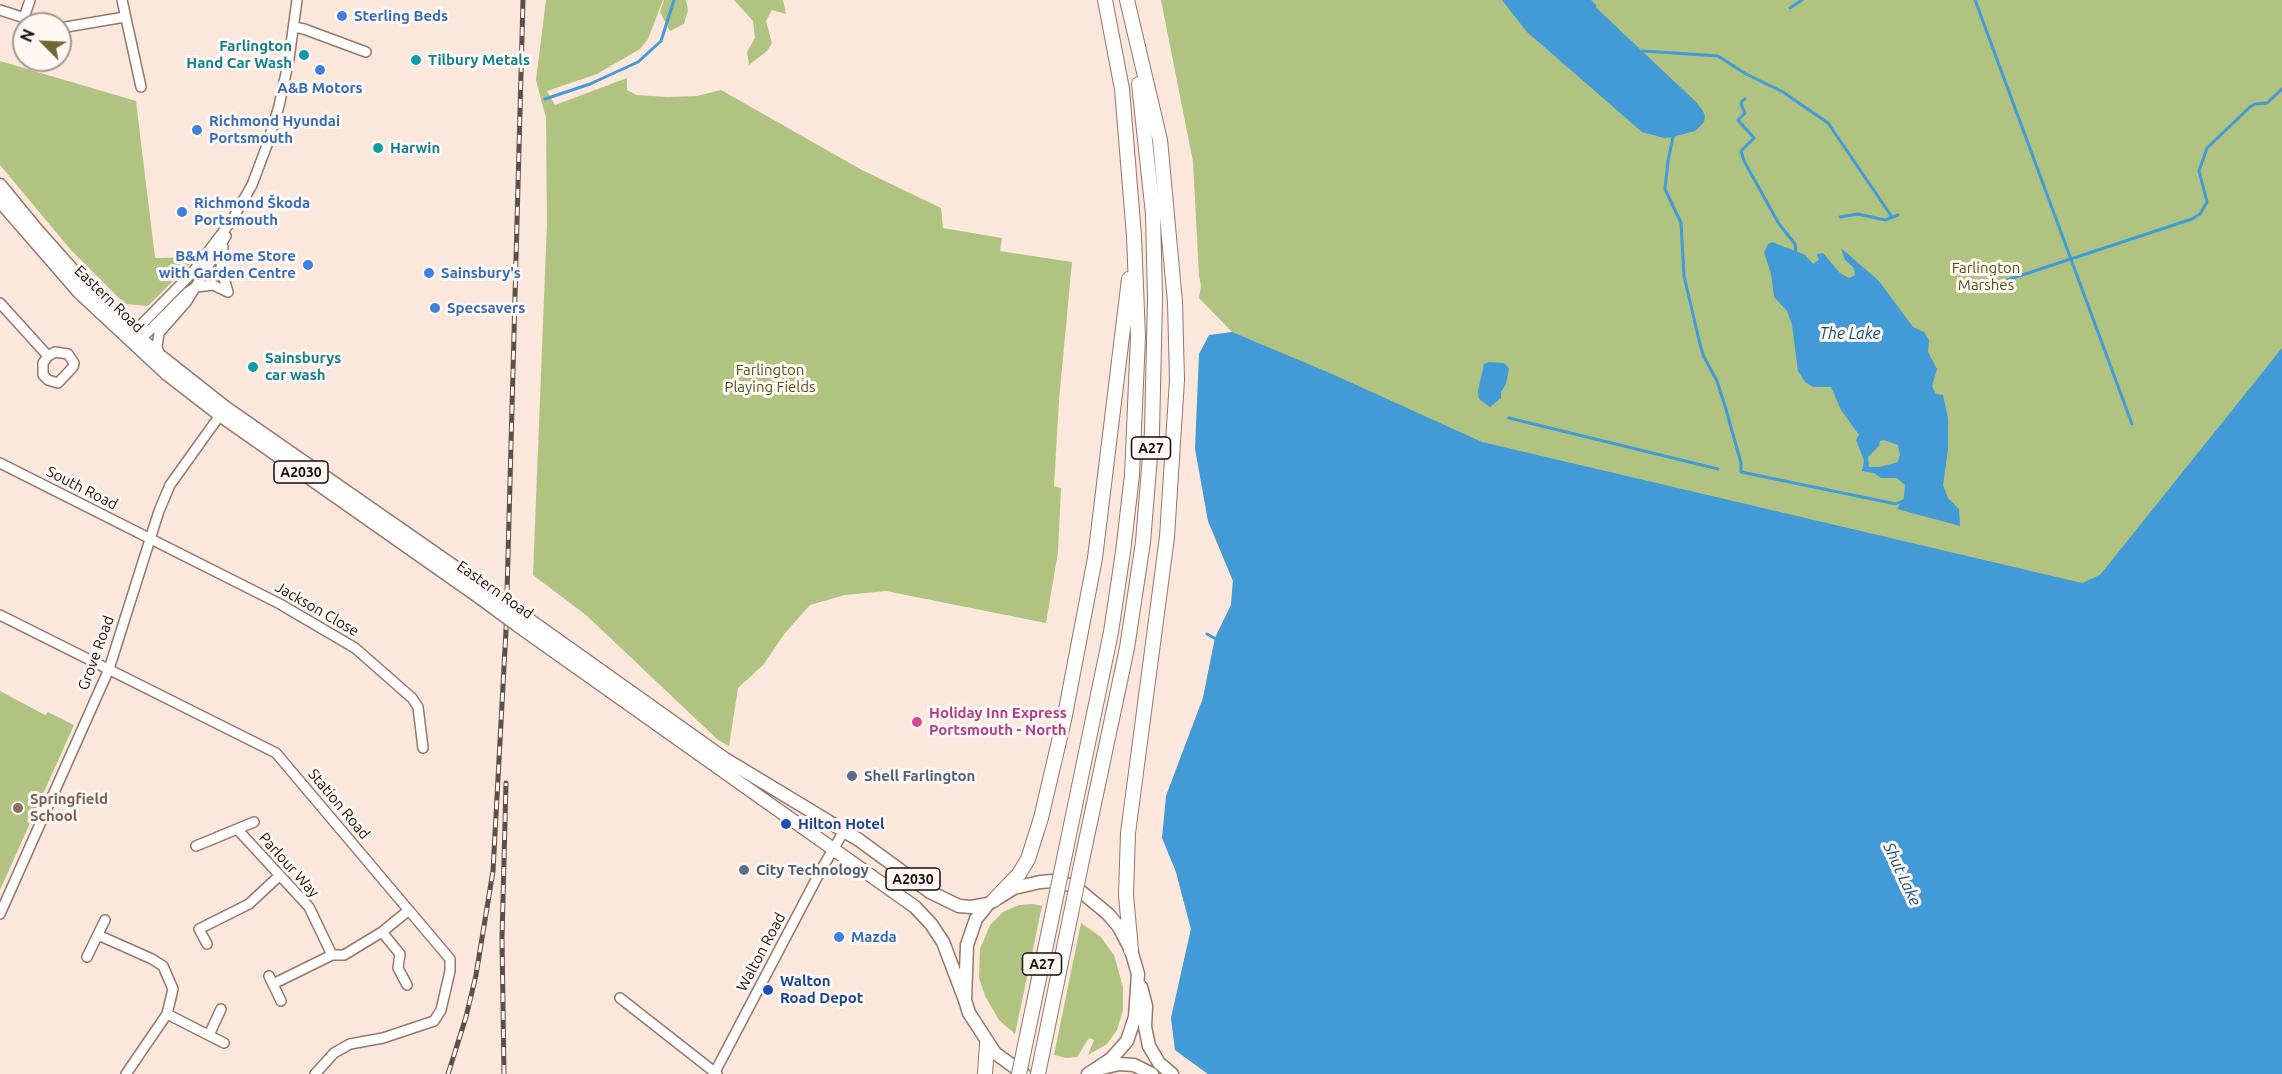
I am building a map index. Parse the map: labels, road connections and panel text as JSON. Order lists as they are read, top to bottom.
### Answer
{
  "streets": {
    "highway": ["A27"],
    "main road": ["Eastern Road", "A2030"],
    "street": [
      "South Road",
      "Jackson Close",
      "Grove Road",
      "Station Road",
      "Parlour Way",
      "Walton Road"
    ]
  },
  "crossings": [
    ["Eastern Road", "Grove Road"],
    ["Eastern Road", "Walton Road"],
    ["South Road", "Jackson Close"],
    ["South Road", "Grove Road"],
    ["Jackson Close", "Grove Road"],
    ["Grove Road", "Station Road"]
  ],
  "water": ["The Lake", "Shut Lake"],
  "parks": ["Farlington Marshes", "Farlington Playing Fields"],
  "places": [
    "Sterling Beds",
    "Farlington Hand Car Wash",
    "Tilbury Metals",
    "A&B Motors",
    "Richmond Hyundai Portsmouth",
    "Harwin",
    "Richmond Škoda Portsmouth",
    "B&M Home Store with Garden Centre",
    "Sainsbury's",
    "Specsavers",
    "Sainsburys car wash",
    "Holiday Inn Express Portsmouth - North",
    "Shell Farlington",
    "Springfield School",
    "Hilton Hotel",
    "City Technology",
    "Mazda",
    "Walton Road Depot"
  ],
  "north": "top left"
}
